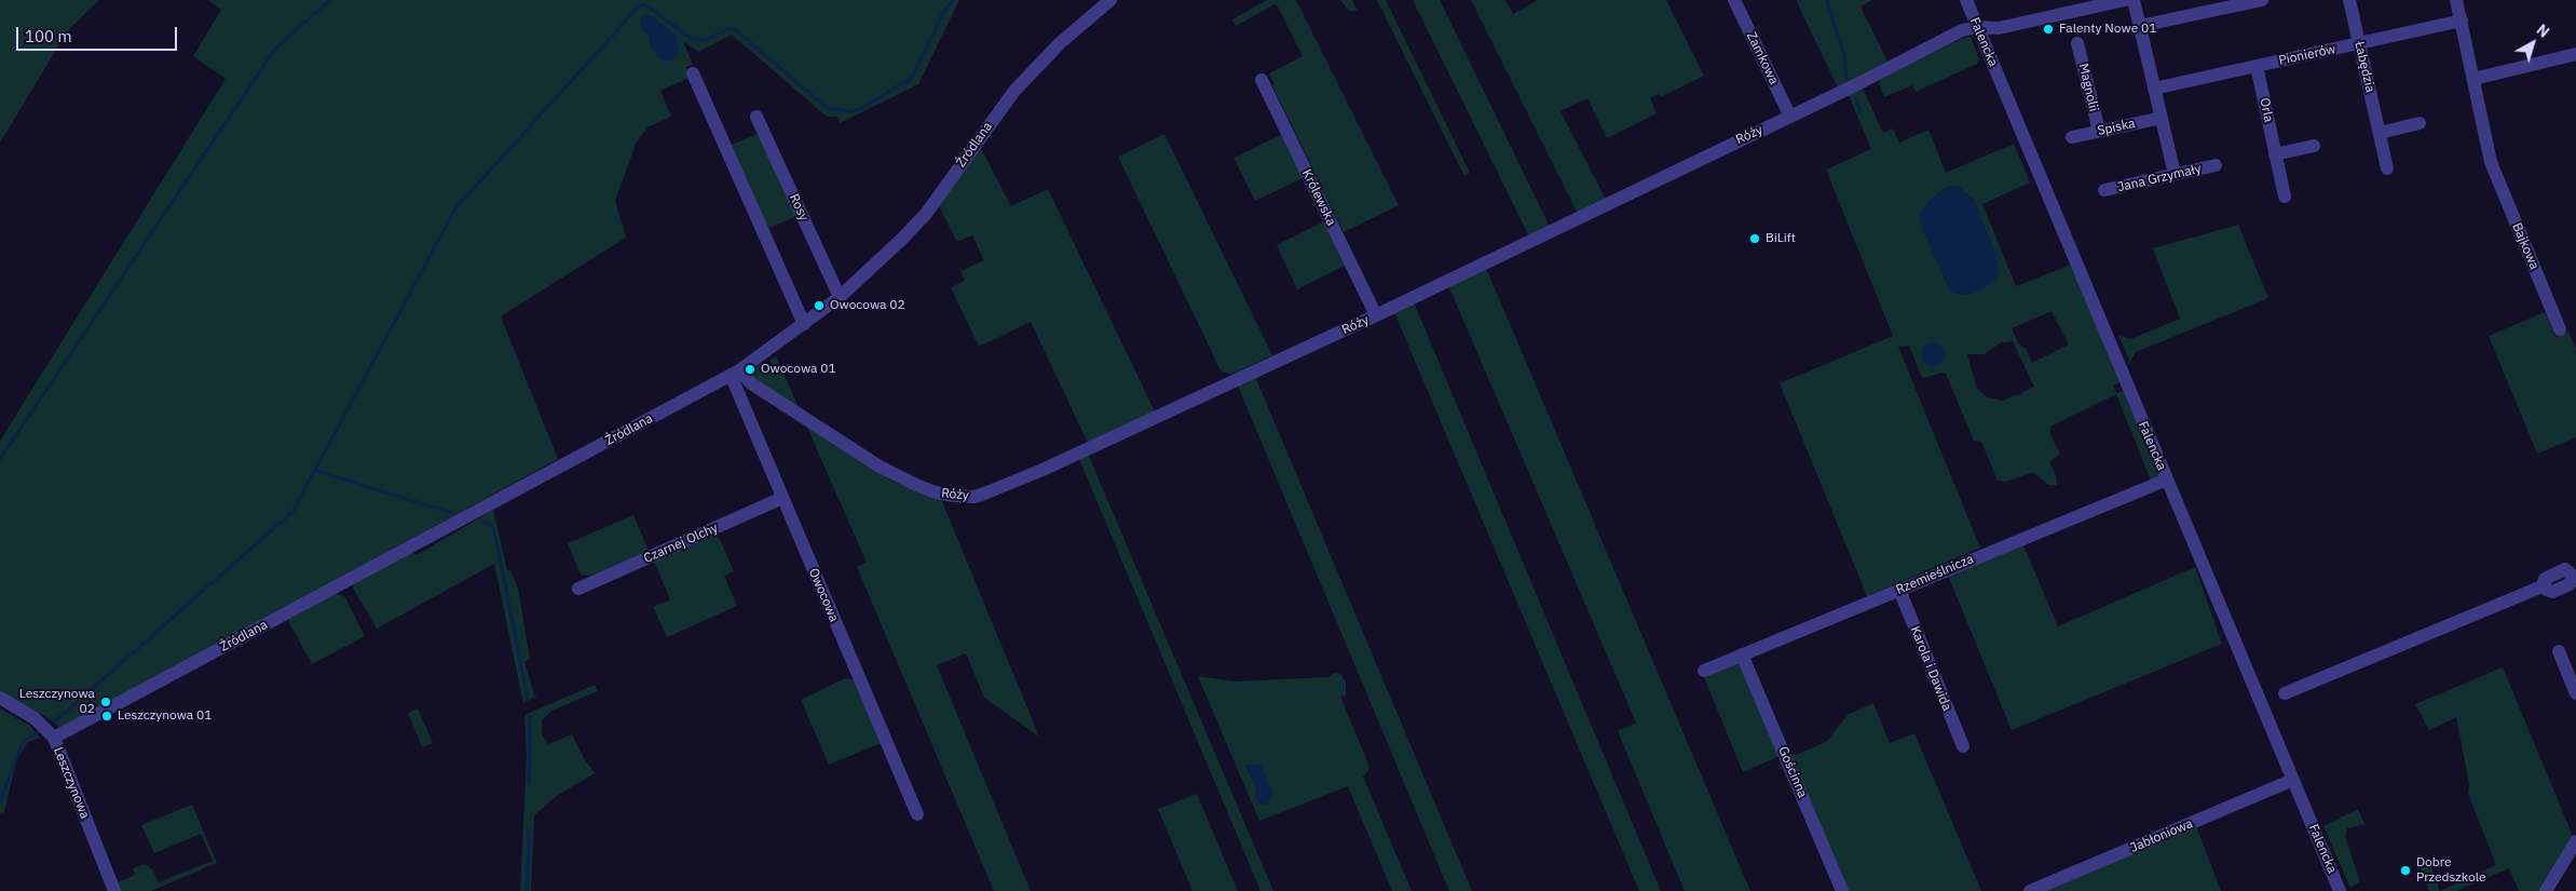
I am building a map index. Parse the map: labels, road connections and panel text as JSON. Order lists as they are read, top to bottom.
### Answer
{
  "streets": {
    "street": [
      "Falencka",
      "Pionierów",
      "Zamkowa",
      "Łabędzia",
      "Magnolii",
      "Orla",
      "Spiska",
      "Róży",
      "Źródlana",
      "Jana Grzymały",
      "Królewska",
      "Rosy",
      "Bajkowa",
      "Czarnej Olchy",
      "Rzemieślnicza",
      "Owocowa",
      "Karola i Dawida",
      "Gościnna",
      "Leszczynowa",
      "Jabłoniowa"
    ]
  },
  "crossings": [
    ["Falencka", "Róży"],
    ["Falencka", "Rzemieślnicza"],
    ["Falencka", "Jabłoniowa"],
    ["Pionierów", "Łabędzia"],
    ["Pionierów", "Orla"],
    ["Pionierów", "Bajkowa"],
    ["Zamkowa", "Róży"],
    ["Magnolii", "Spiska"],
    ["Róży", "Źródlana"],
    ["Róży", "Królewska"],
    ["Róży", "Owocowa"],
    ["Źródlana", "Rosy"],
    ["Źródlana", "Owocowa"],
    ["Źródlana", "Leszczynowa"],
    ["Czarnej Olchy", "Owocowa"],
    ["Rzemieślnicza", "Karola i Dawida"],
    ["Rzemieślnicza", "Gościnna"]
  ],
  "places": [
    "Falenty Nowe 01",
    "BiLift",
    "Owocowa 02",
    "Owocowa 01",
    "Leszczynowa 02",
    "Leszczynowa 01",
    "Dobre Przedszkole"
  ],
  "scale_bar": "100 m",
  "north": "top right"
}
